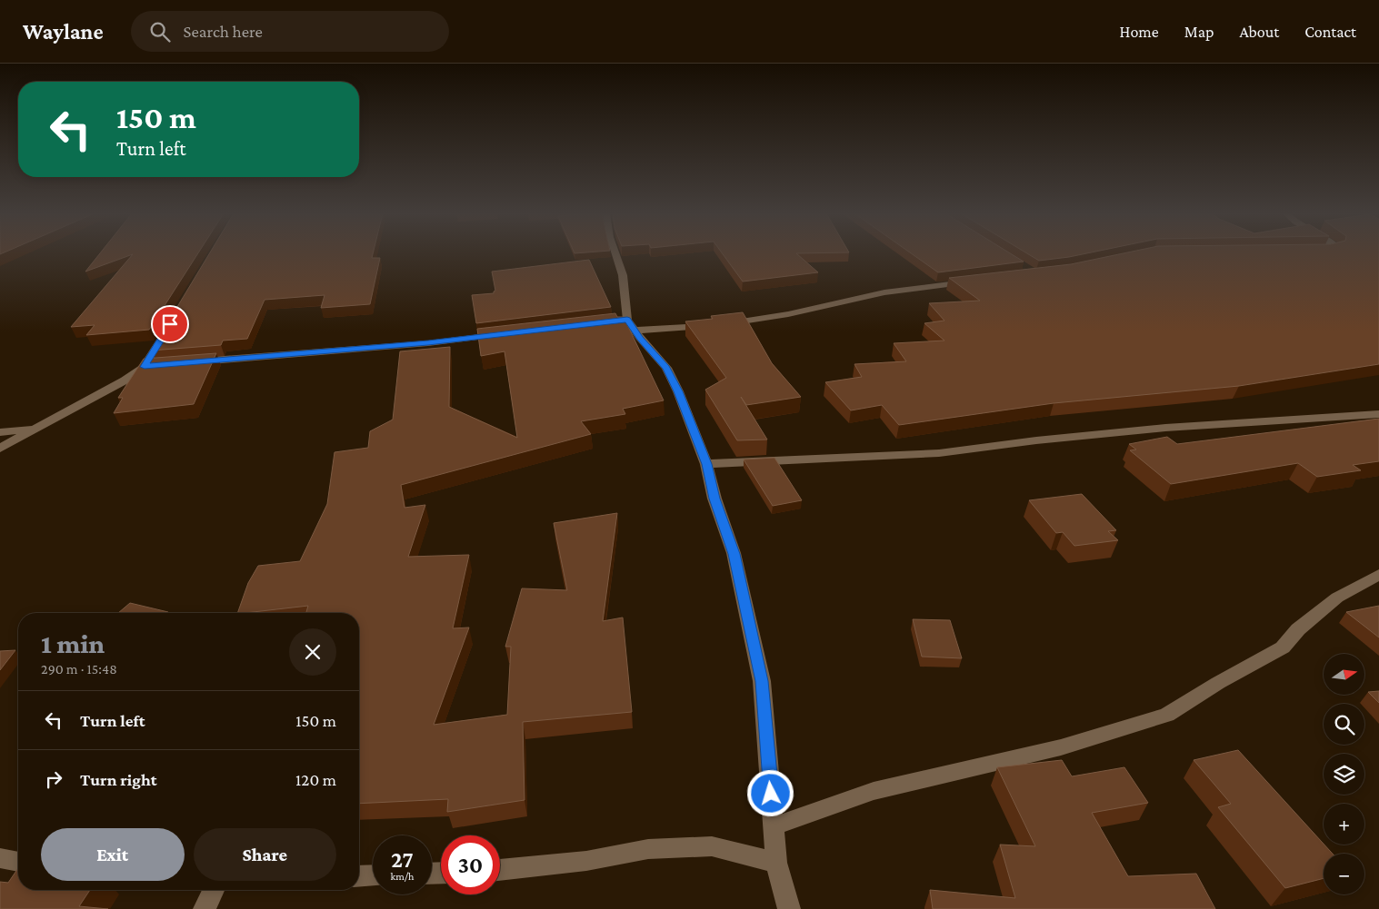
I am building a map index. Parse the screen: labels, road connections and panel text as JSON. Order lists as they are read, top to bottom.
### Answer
{
  "north": "right",
  "page": {
    "header": "Waylane",
    "search": "Search here",
    "nav": [
      "Home",
      "Map",
      "About",
      "Contact"
    ],
    "turn": ["150 m", "Turn left"],
    "heading": ["1 min", "290 m · 15:48"],
    "map_buttons": ["+", "−"],
    "list": [
      {
        "name": "Turn left",
        "value": "150 m"
      },
      {
        "name": "Turn right",
        "value": "120 m"
      }
    ],
    "buttons": ["Exit", "Share"],
    "speed": "27 km/h",
    "limit": "30"
  }
}
